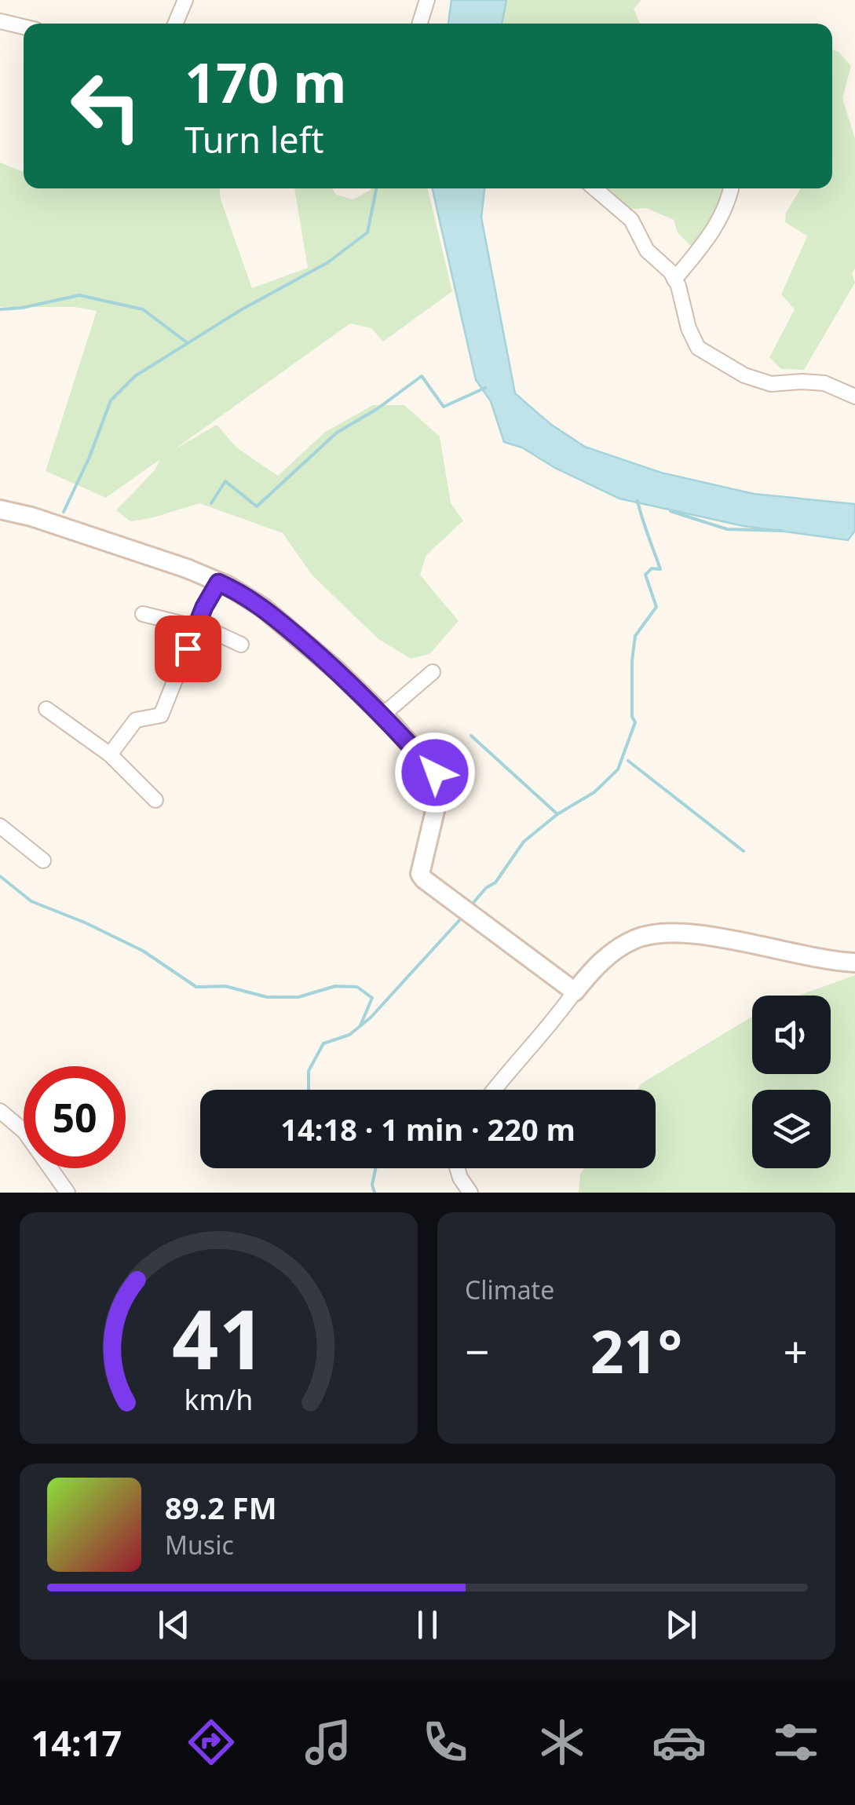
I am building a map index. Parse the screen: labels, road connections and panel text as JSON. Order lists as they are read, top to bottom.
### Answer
{
  "page": {
    "turn": ["170 m", "Turn left"],
    "limit": "50",
    "trip": "14:18 · 1 min · 220 m",
    "tile": "Climate",
    "heat": ["−", "21°", "+"],
    "song": ["89.2 FM", "Music"],
    "tabs": "14:17",
    "gauge": ["41", "km/h"]
  }
}
